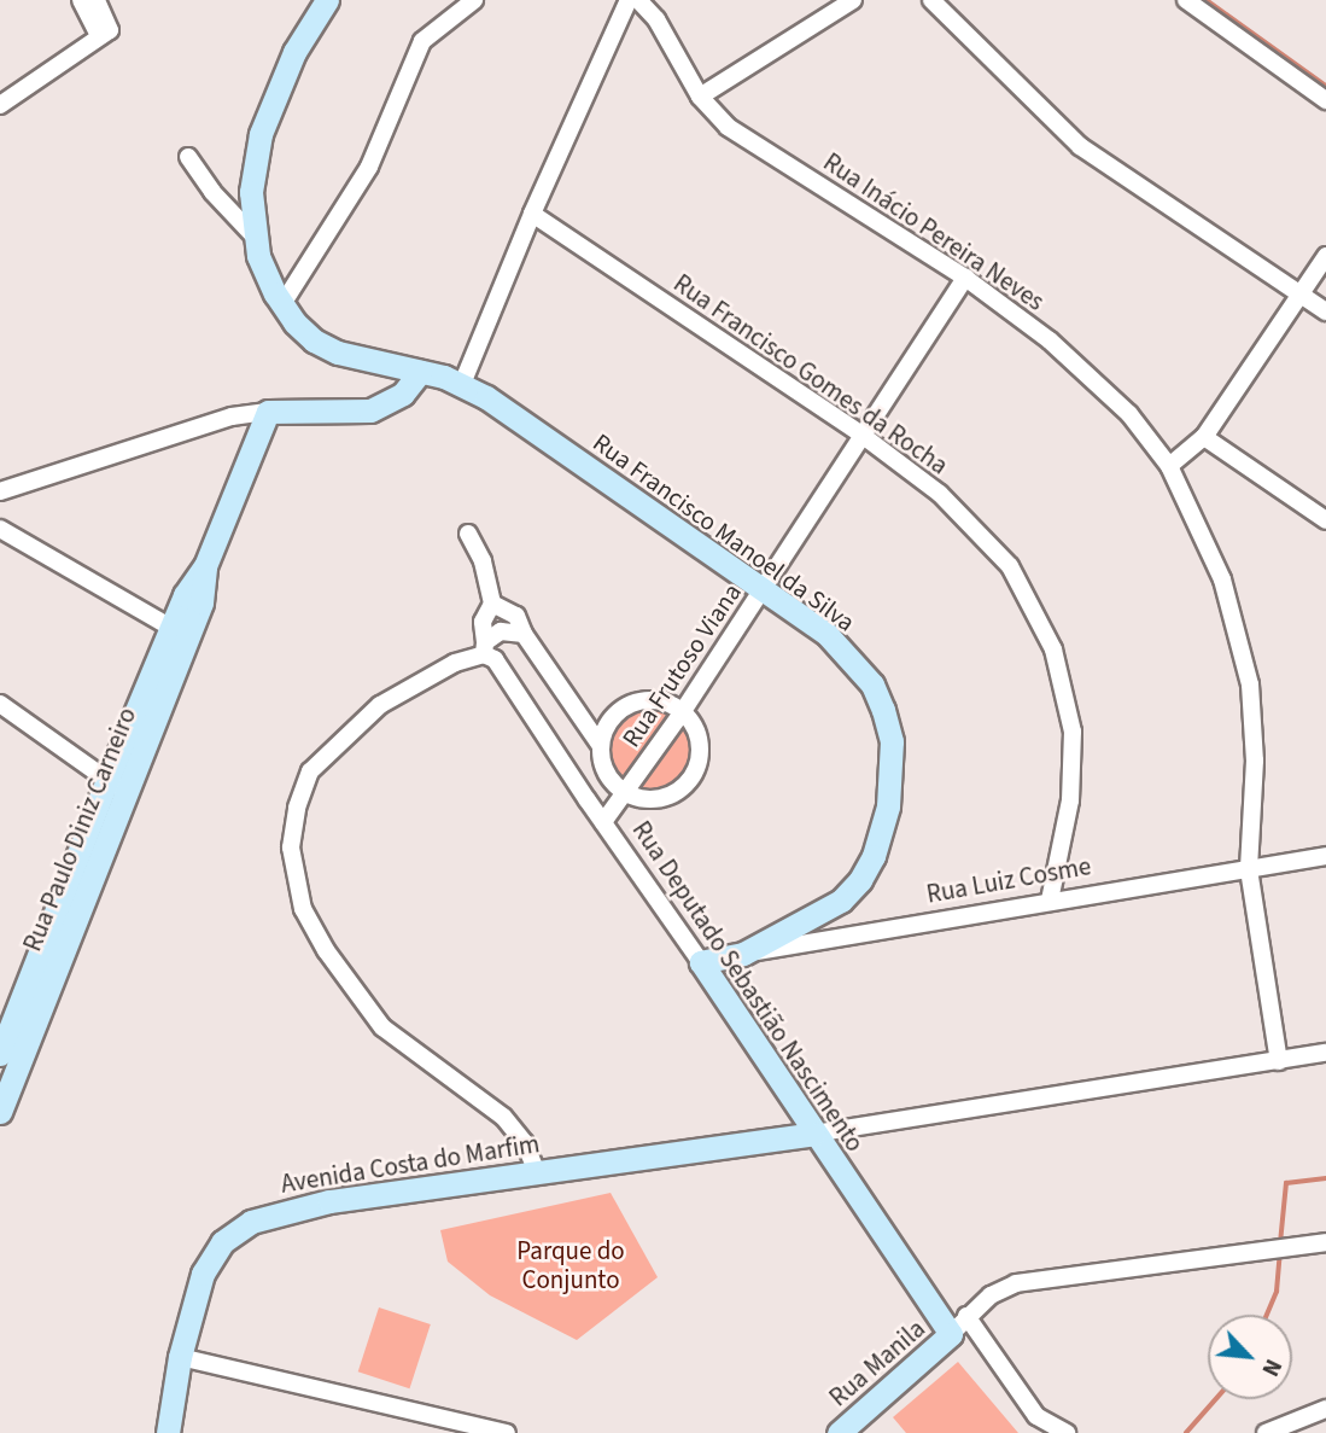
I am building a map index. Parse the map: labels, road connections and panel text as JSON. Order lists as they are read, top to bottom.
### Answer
{
  "streets": {
    "street": [
      "Rua Inácio Pereira Neves",
      "Rua Francisco Gomes da Rocha",
      "Rua Francisco Manoel da Silva",
      "Rua Frutoso Viana",
      "Rua Paulo Diniz Carneiro",
      "Rua Luiz Cosme",
      "Rua Deputado Sebastião Nascimento",
      "Avenida Costa do Marfim",
      "Rua Manila"
    ]
  },
  "crossings": [
    ["Rua Inácio Pereira Neves", "Rua Frutoso Viana"],
    ["Rua Inácio Pereira Neves", "Rua Luiz Cosme"],
    ["Rua Francisco Gomes da Rocha", "Rua Frutoso Viana"],
    ["Rua Francisco Gomes da Rocha", "Rua Luiz Cosme"],
    ["Rua Francisco Manoel da Silva", "Rua Frutoso Viana"],
    ["Rua Francisco Manoel da Silva", "Rua Luiz Cosme"],
    ["Rua Frutoso Viana", "Rua Deputado Sebastião Nascimento"],
    ["Rua Luiz Cosme", "Rua Deputado Sebastião Nascimento"],
    ["Rua Deputado Sebastião Nascimento", "Avenida Costa do Marfim"],
    ["Rua Deputado Sebastião Nascimento", "Rua Manila"]
  ],
  "parks": ["Parque do Conjunto"],
  "north": "bottom right"
}
